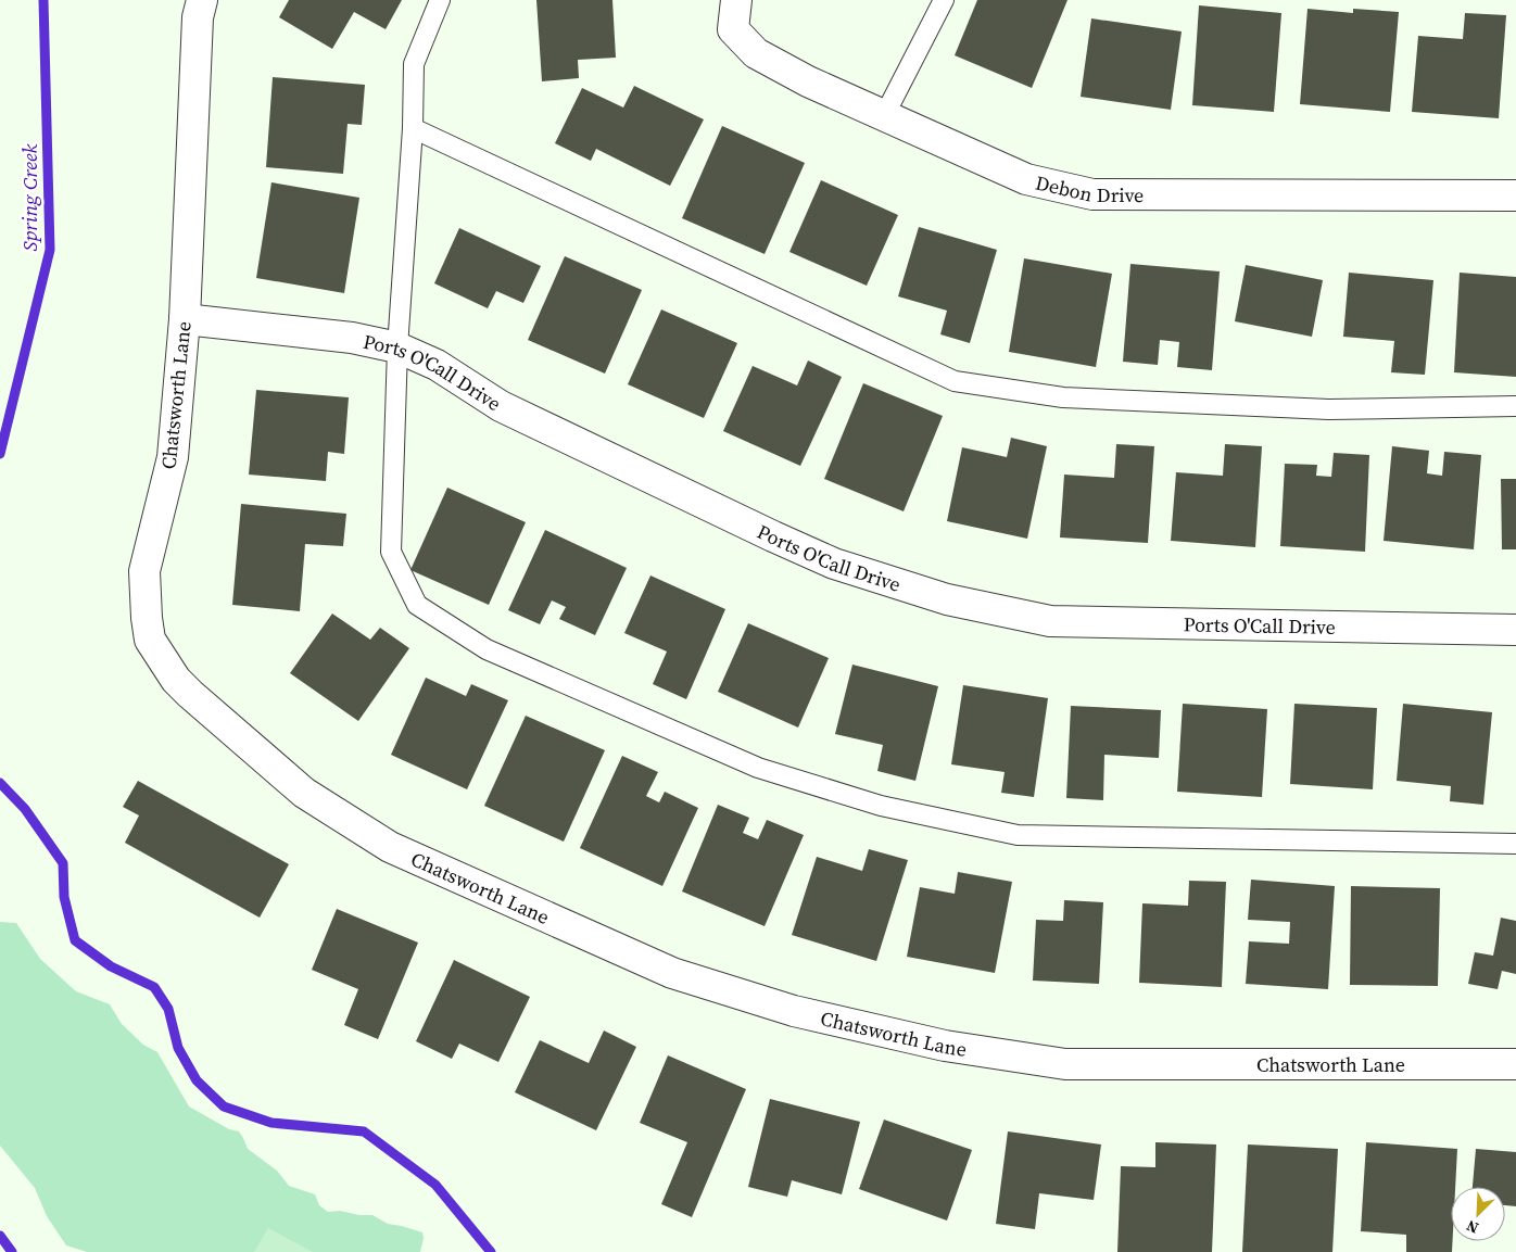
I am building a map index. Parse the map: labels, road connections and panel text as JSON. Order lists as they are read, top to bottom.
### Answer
{
  "streets": {
    "street": ["Debon Drive", "Ports O'Call Drive", "Chatsworth Lane"]
  },
  "crossings": [
    ["Ports O'Call Drive", "Chatsworth Lane"]
  ],
  "water": ["Spring Creek"],
  "north": "bottom left"
}
